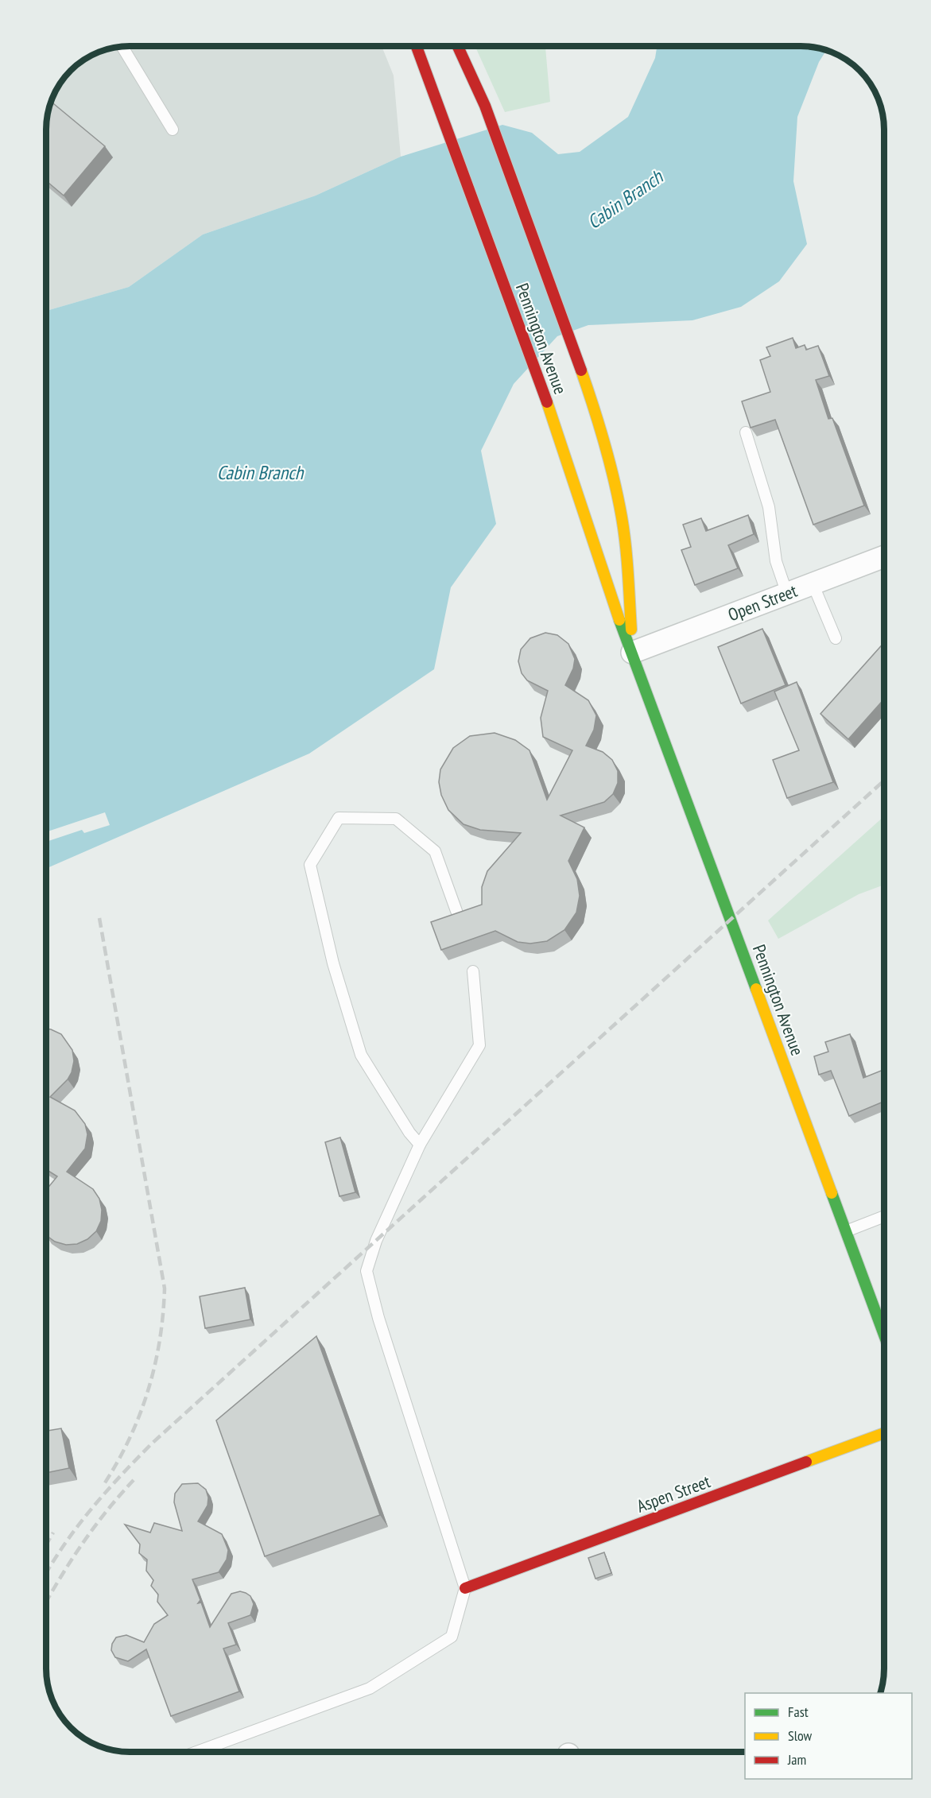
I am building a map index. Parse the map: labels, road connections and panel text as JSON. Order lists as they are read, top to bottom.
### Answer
{
  "streets": {
    "main road": ["Pennington Avenue", "Aspen Street"],
    "street": ["Open Street"]
  },
  "crossings": [
    ["Pennington Avenue", "Open Street"]
  ],
  "water": ["Cabin Branch"],
  "legend": ["Fast", "Slow", "Jam"]
}
